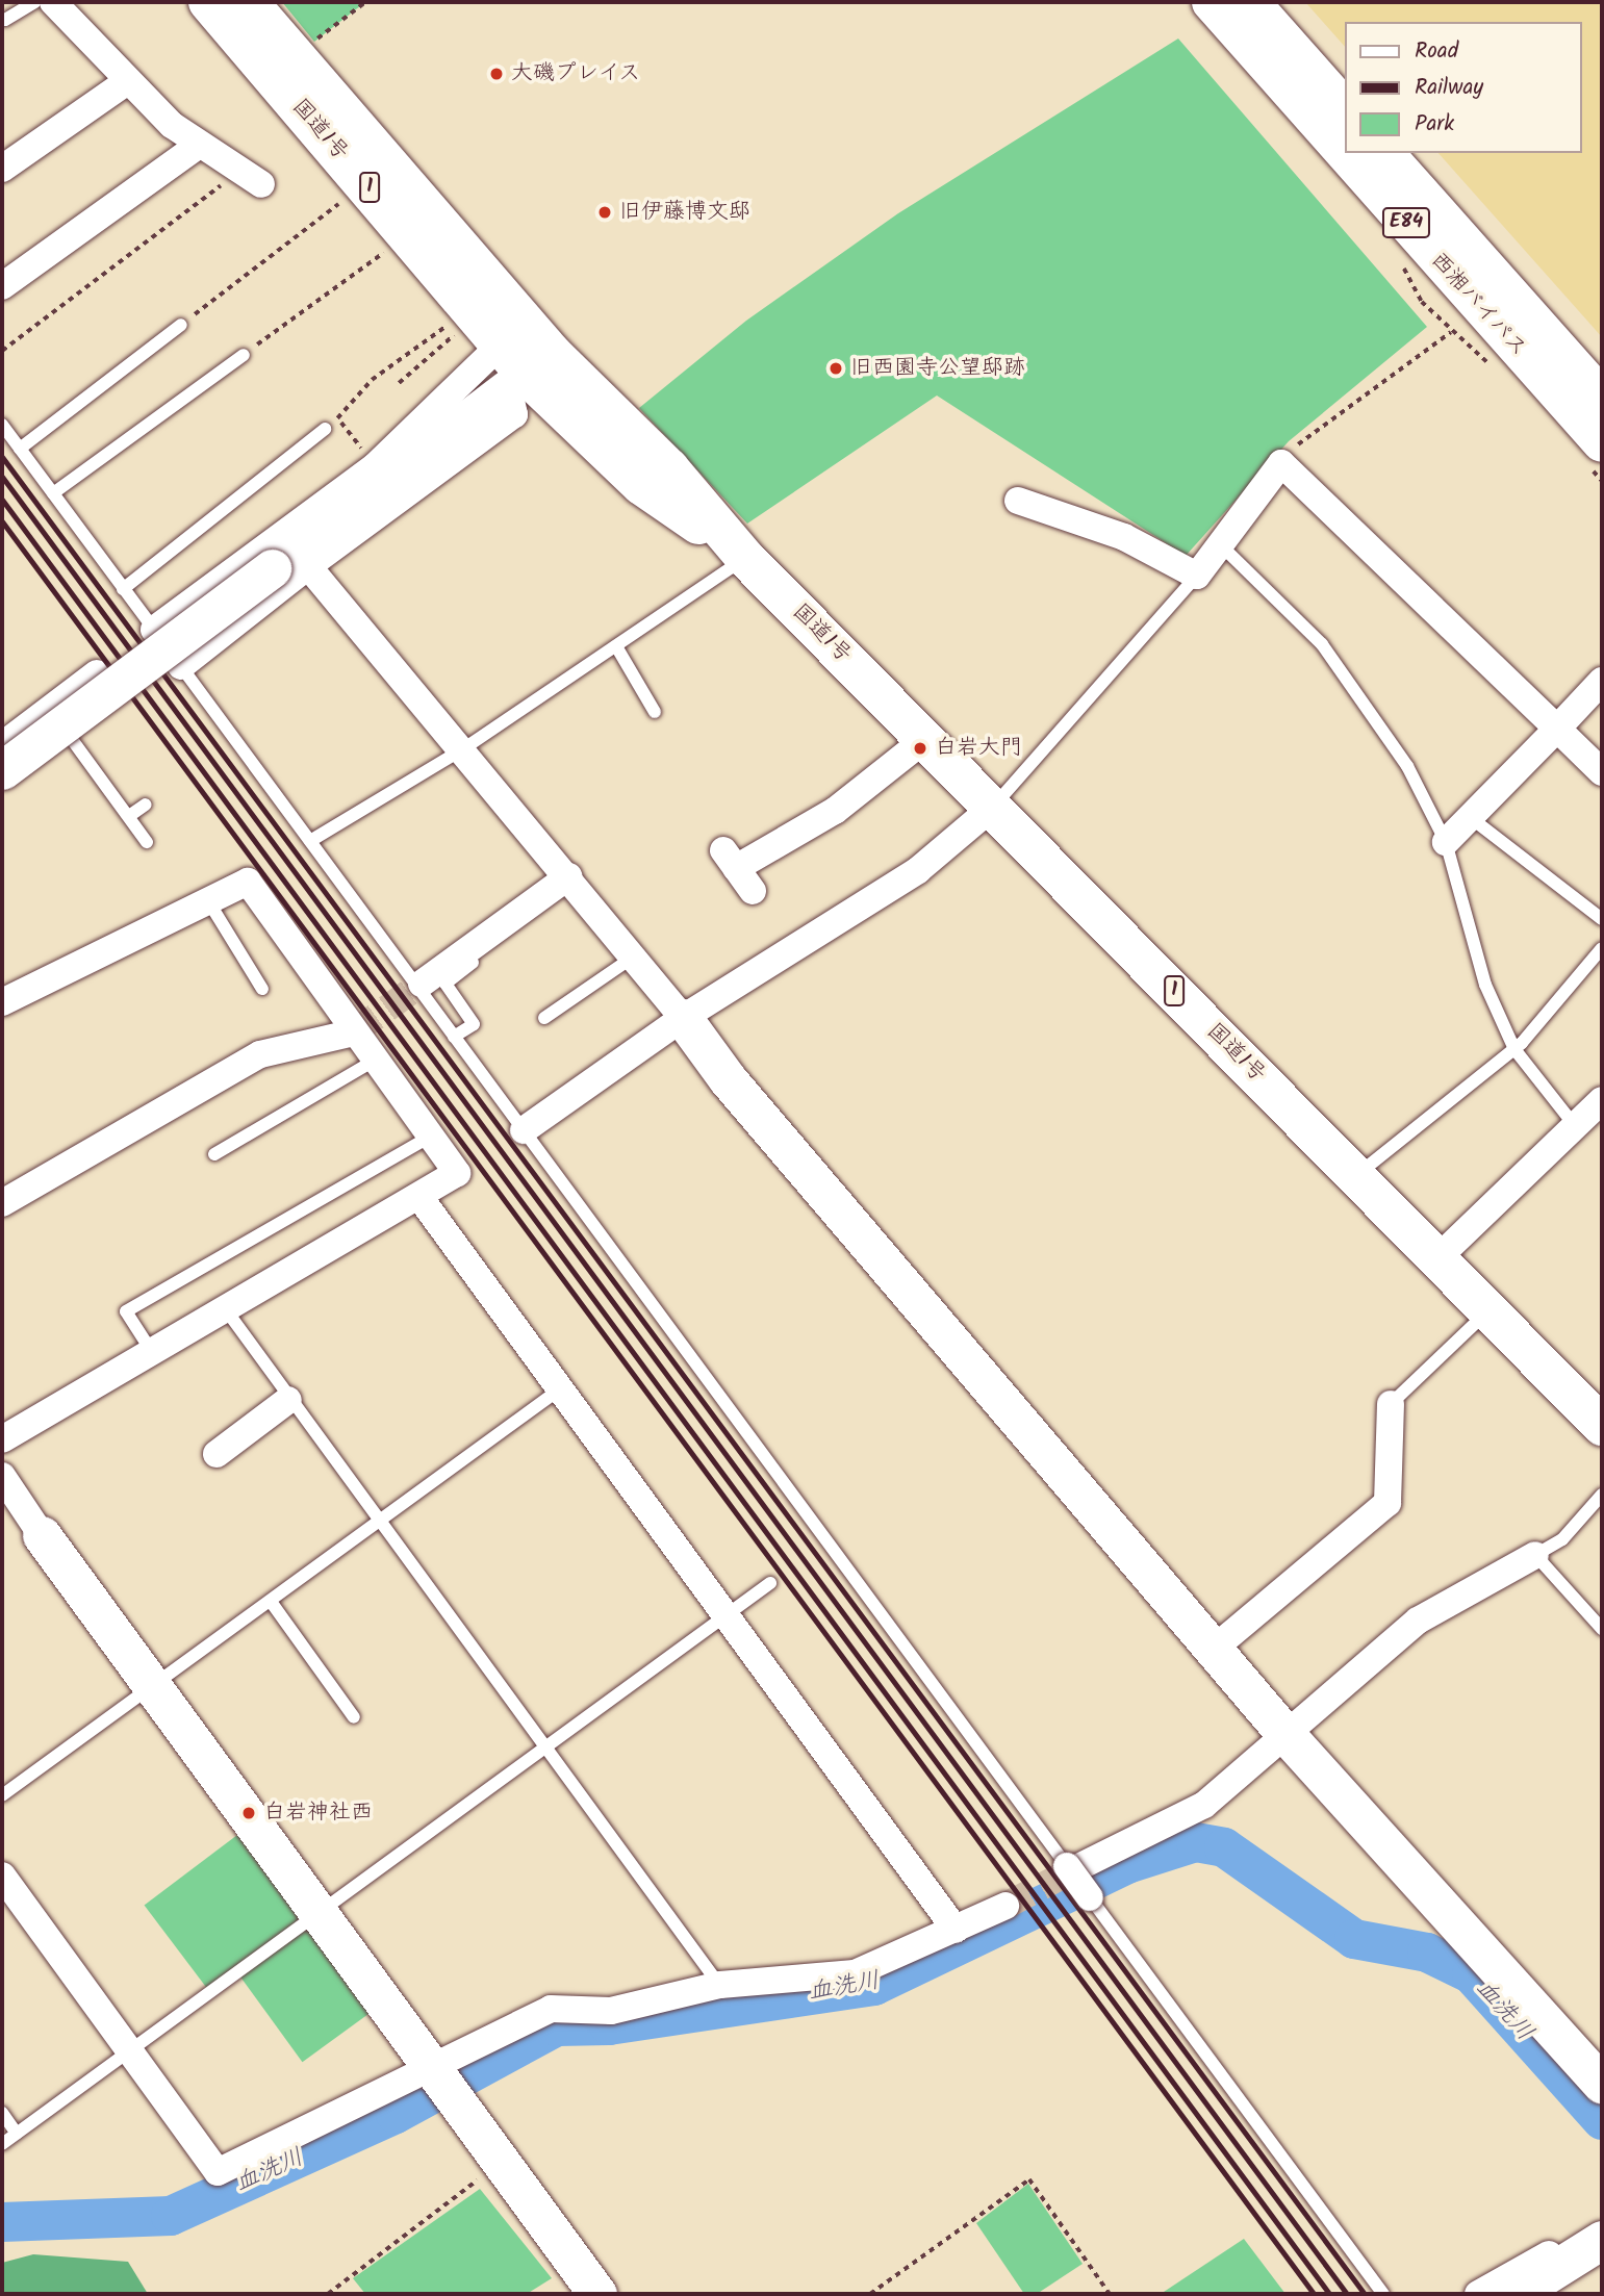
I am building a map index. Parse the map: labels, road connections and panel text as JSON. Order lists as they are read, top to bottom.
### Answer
{
  "streets": {
    "highway": [
      "国道1号",
      "1",
      "E84",
      "西湘バイパス"
    ]
  },
  "water": ["血洗川"],
  "places": [
    "大磯プレイス",
    "旧伊藤博文邸",
    "旧西園寺公望邸跡",
    "白岩大門",
    "白岩神社西"
  ],
  "legend": ["Road", "Railway", "Park"]
}
